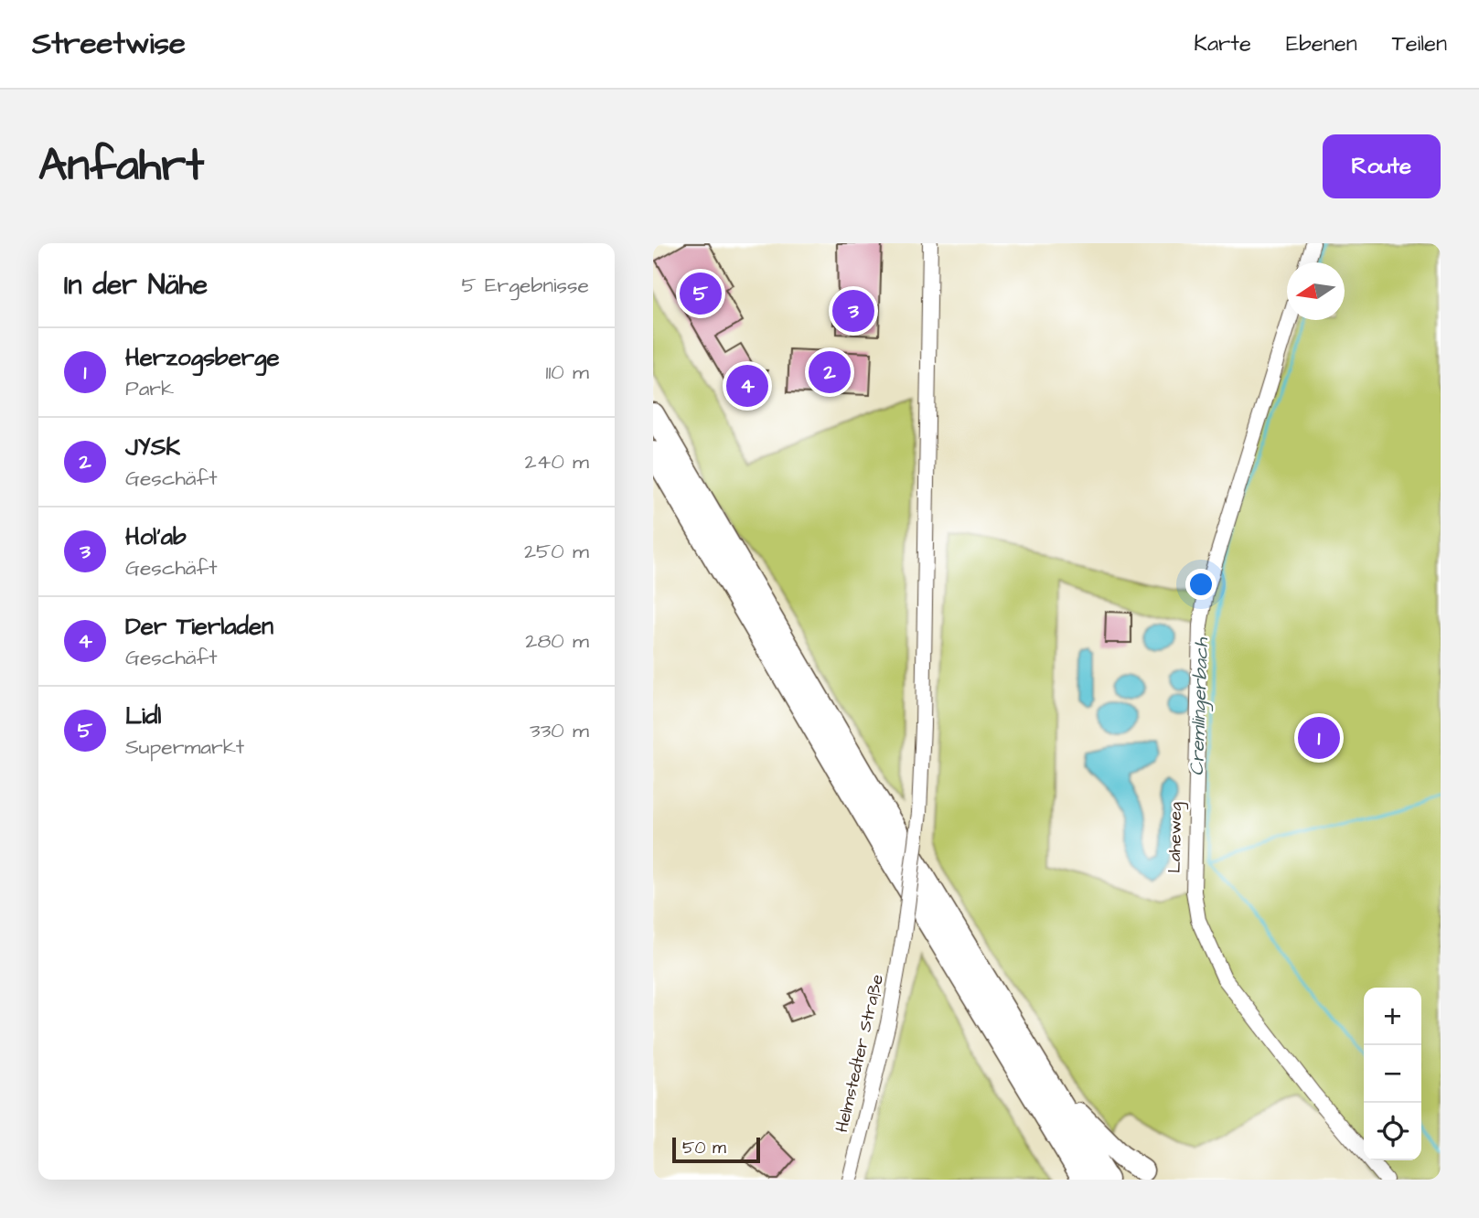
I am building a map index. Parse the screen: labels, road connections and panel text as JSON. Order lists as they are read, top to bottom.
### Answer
{
  "streets": {
    "street": ["Laheweg", "Helmstedter Straße"]
  },
  "water": ["Cremlingerbach"],
  "scale_bar": "50 m",
  "north": "left",
  "page": {
    "header": "Streetwise",
    "nav": ["Karte", "Ebenen", "Teilen"],
    "buttons": "Route",
    "title": "Anfahrt",
    "heading": ["In der Nähe", "5 Ergebnisse"],
    "pins": [
      "5",
      "3",
      "2",
      "4",
      "1"
    ],
    "list": [
      {
        "mark": "1",
        "name": "Herzogsberge",
        "note": "Park",
        "value": "110 m"
      },
      {
        "mark": "2",
        "name": "JYSK",
        "note": "Geschäft",
        "value": "240 m"
      },
      {
        "mark": "3",
        "name": "Hol'ab",
        "note": "Geschäft",
        "value": "250 m"
      },
      {
        "mark": "4",
        "name": "Der Tierladen",
        "note": "Geschäft",
        "value": "280 m"
      },
      {
        "mark": "5",
        "name": "Lidl",
        "note": "Supermarkt",
        "value": "330 m"
      }
    ],
    "map_buttons": ["+", "−"],
    "scale": "50 m"
  }
}
